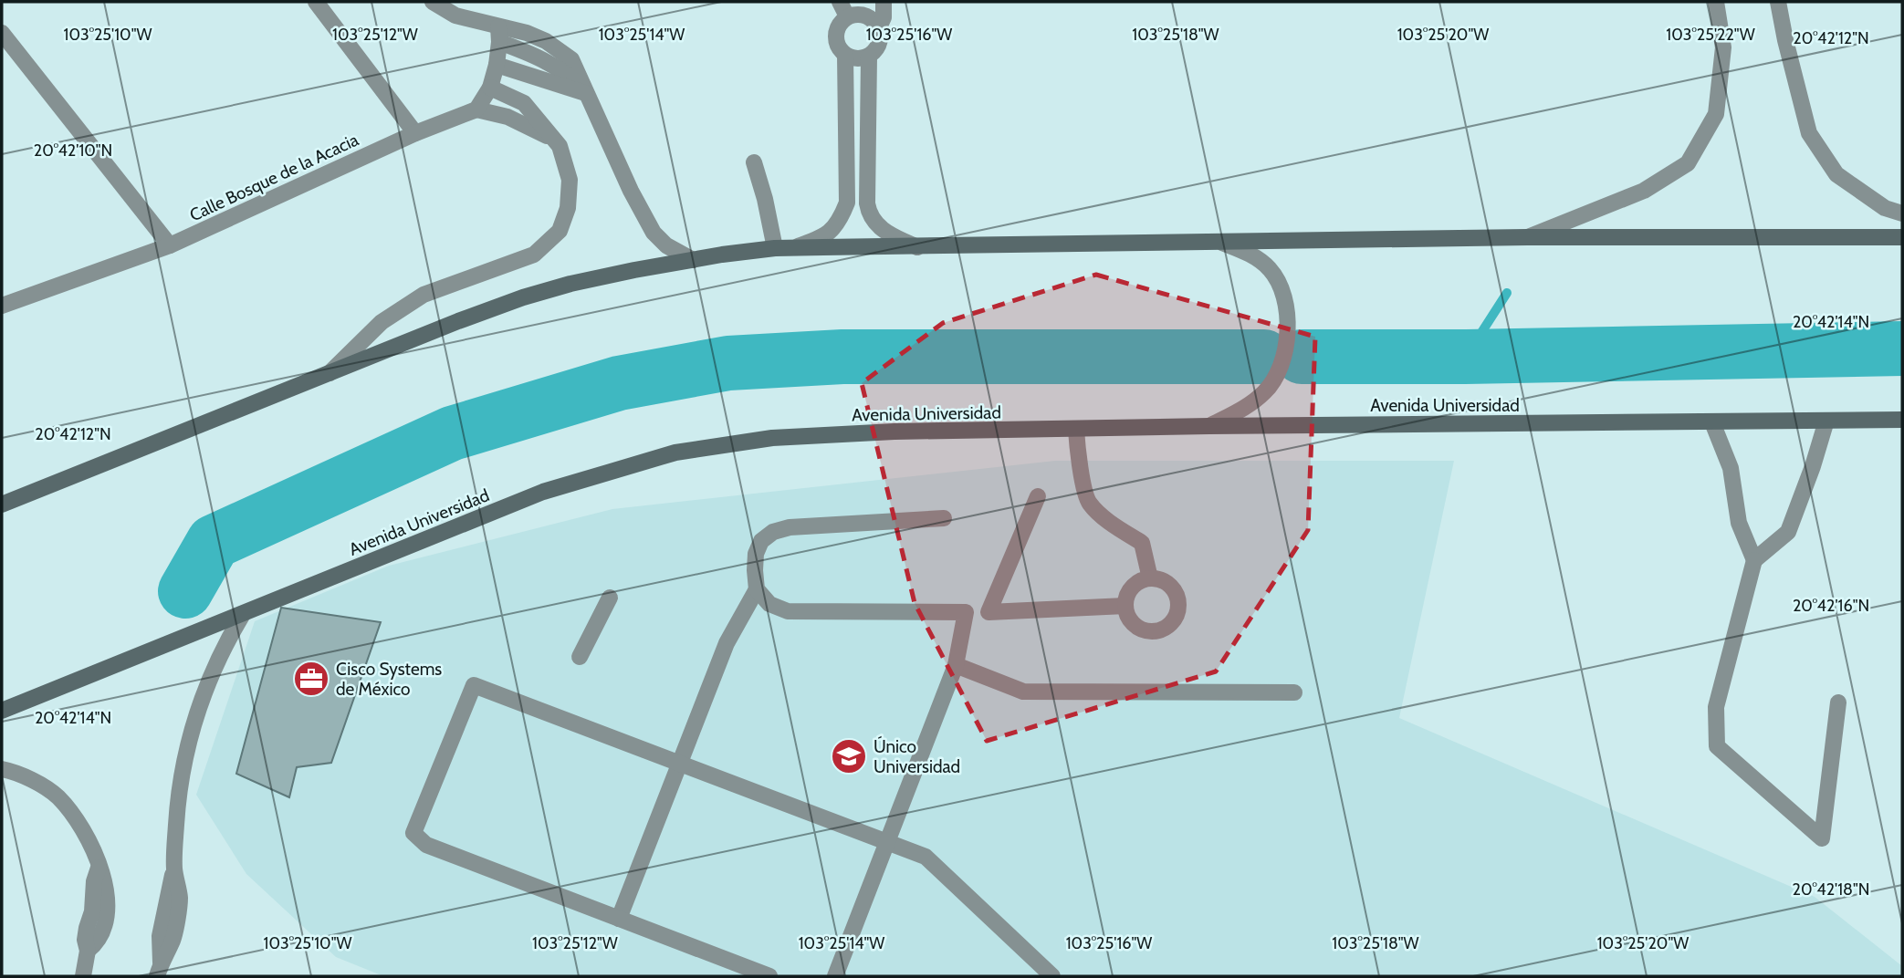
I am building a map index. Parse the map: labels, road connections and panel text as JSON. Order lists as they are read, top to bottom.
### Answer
{
  "streets": {
    "main road": ["Avenida Universidad"],
    "street": ["Calle Bosque de la Acacia"]
  },
  "places": {
    "office": ["Cisco Systems de México"],
    "school or university": ["Único Universidad"]
  },
  "coordinates": [
    "103°25'10\"W",
    "103°25'12\"W",
    "103°25'14\"W",
    "103°25'16\"W",
    "103°25'18\"W",
    "103°25'20\"W",
    "103°25'22\"W",
    "20°42'12\"N",
    "20°42'10\"N",
    "20°42'14\"N",
    "20°42'16\"N",
    "20°42'18\"N"
  ]
}
